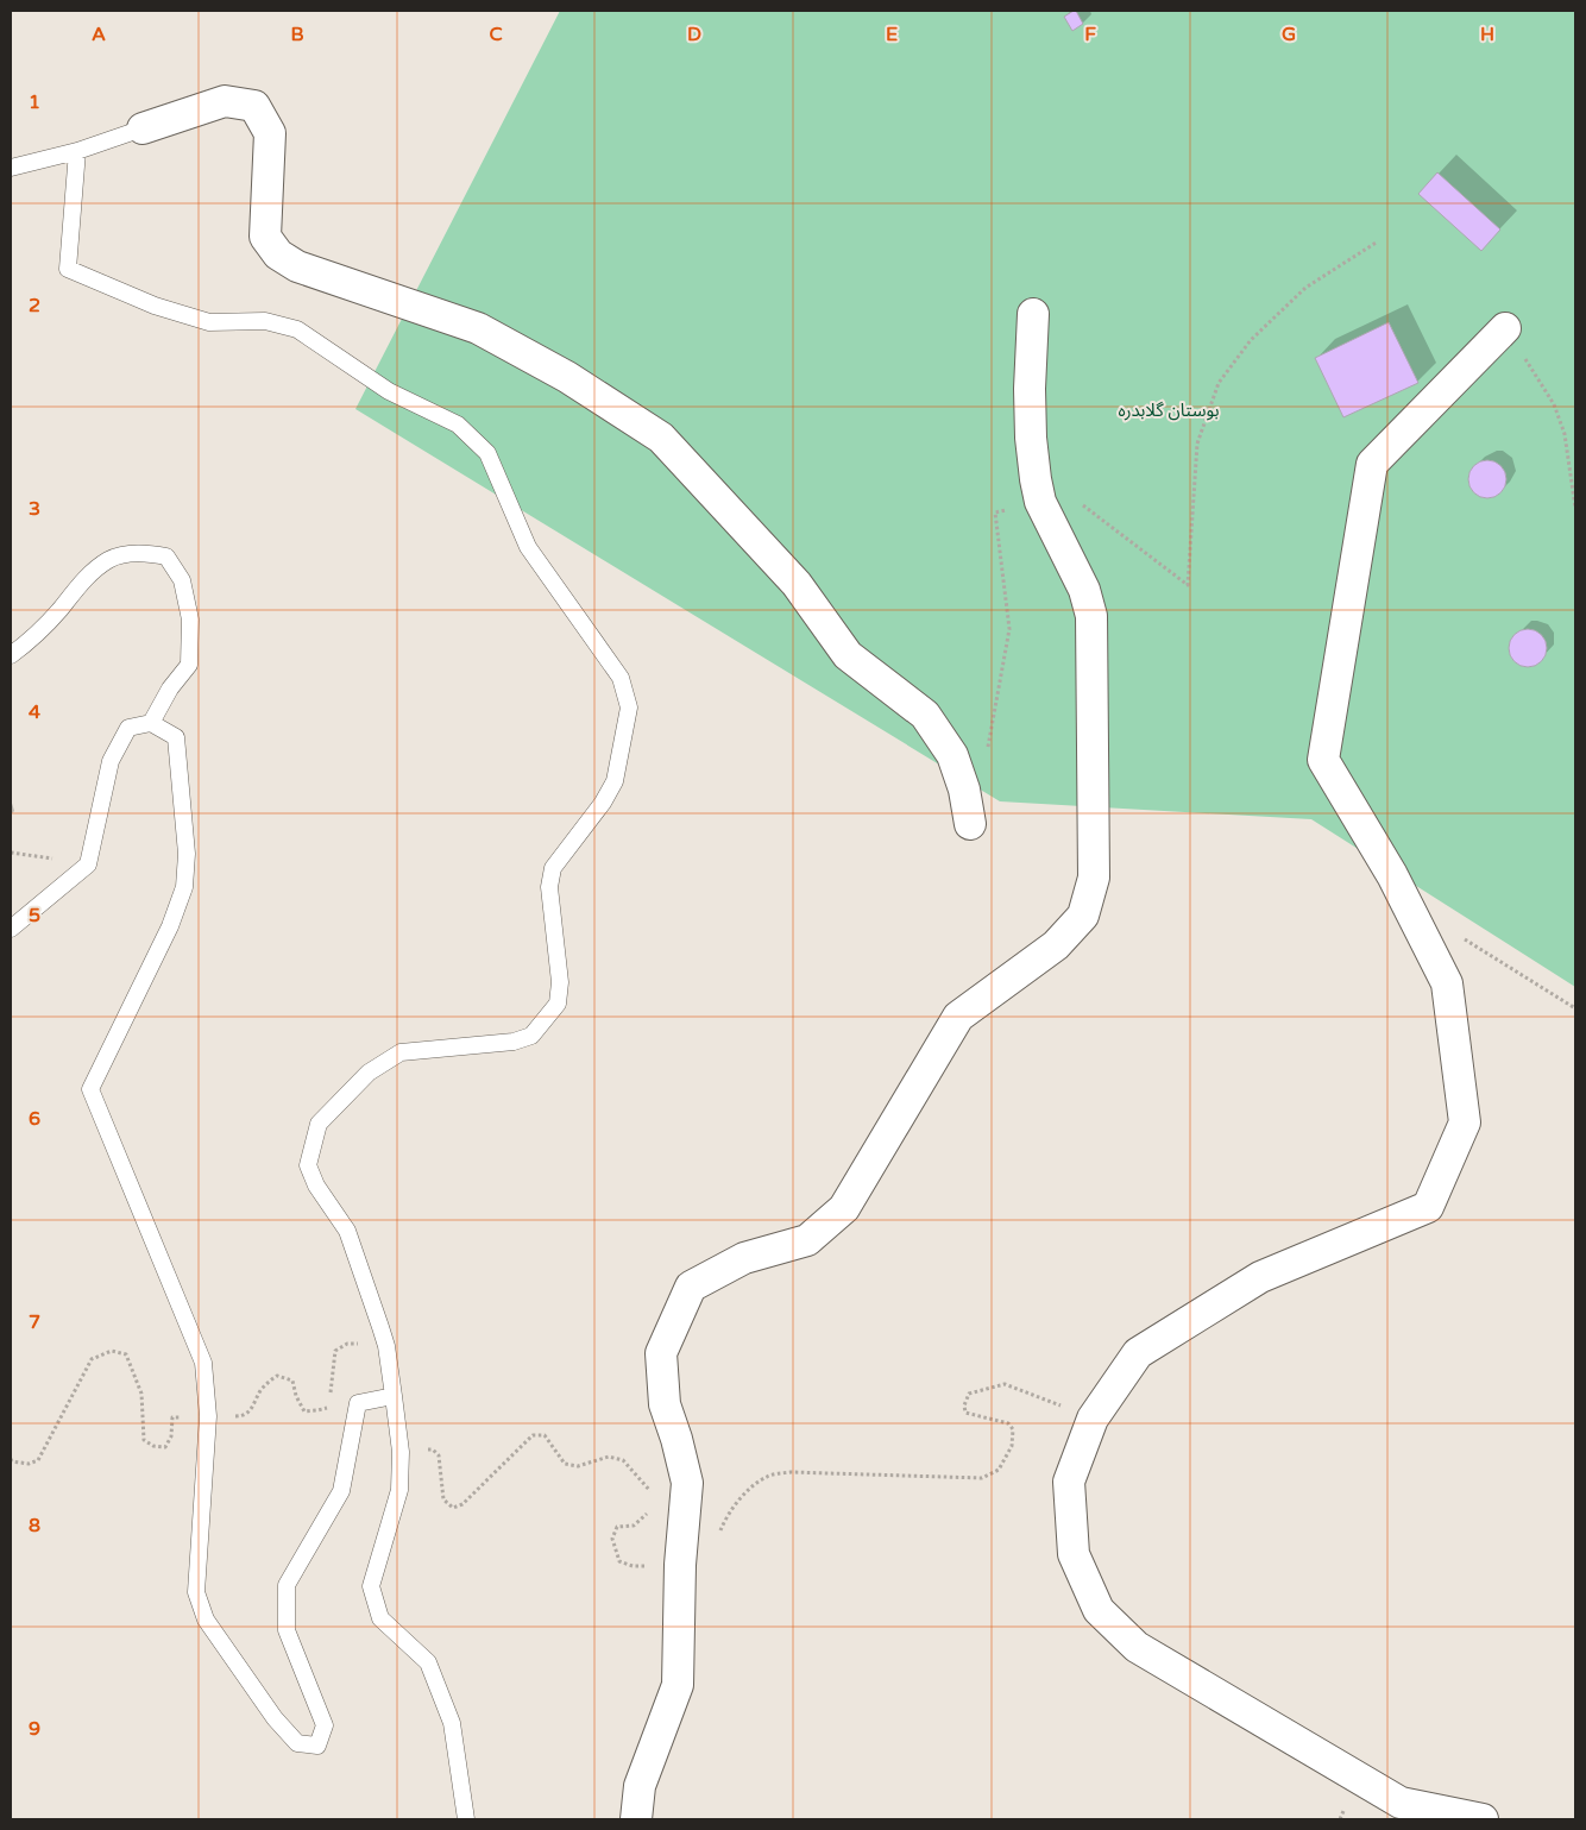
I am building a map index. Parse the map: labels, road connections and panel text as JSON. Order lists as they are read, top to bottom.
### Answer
{
  "parks": ["بوستان گلابدره"],
  "grid": {
    "columns": [
      "A",
      "B",
      "C",
      "D",
      "E",
      "F",
      "G",
      "H"
    ],
    "rows": [
      "1",
      "2",
      "3",
      "4",
      "5",
      "6",
      "7",
      "8",
      "9"
    ]
  }
}
